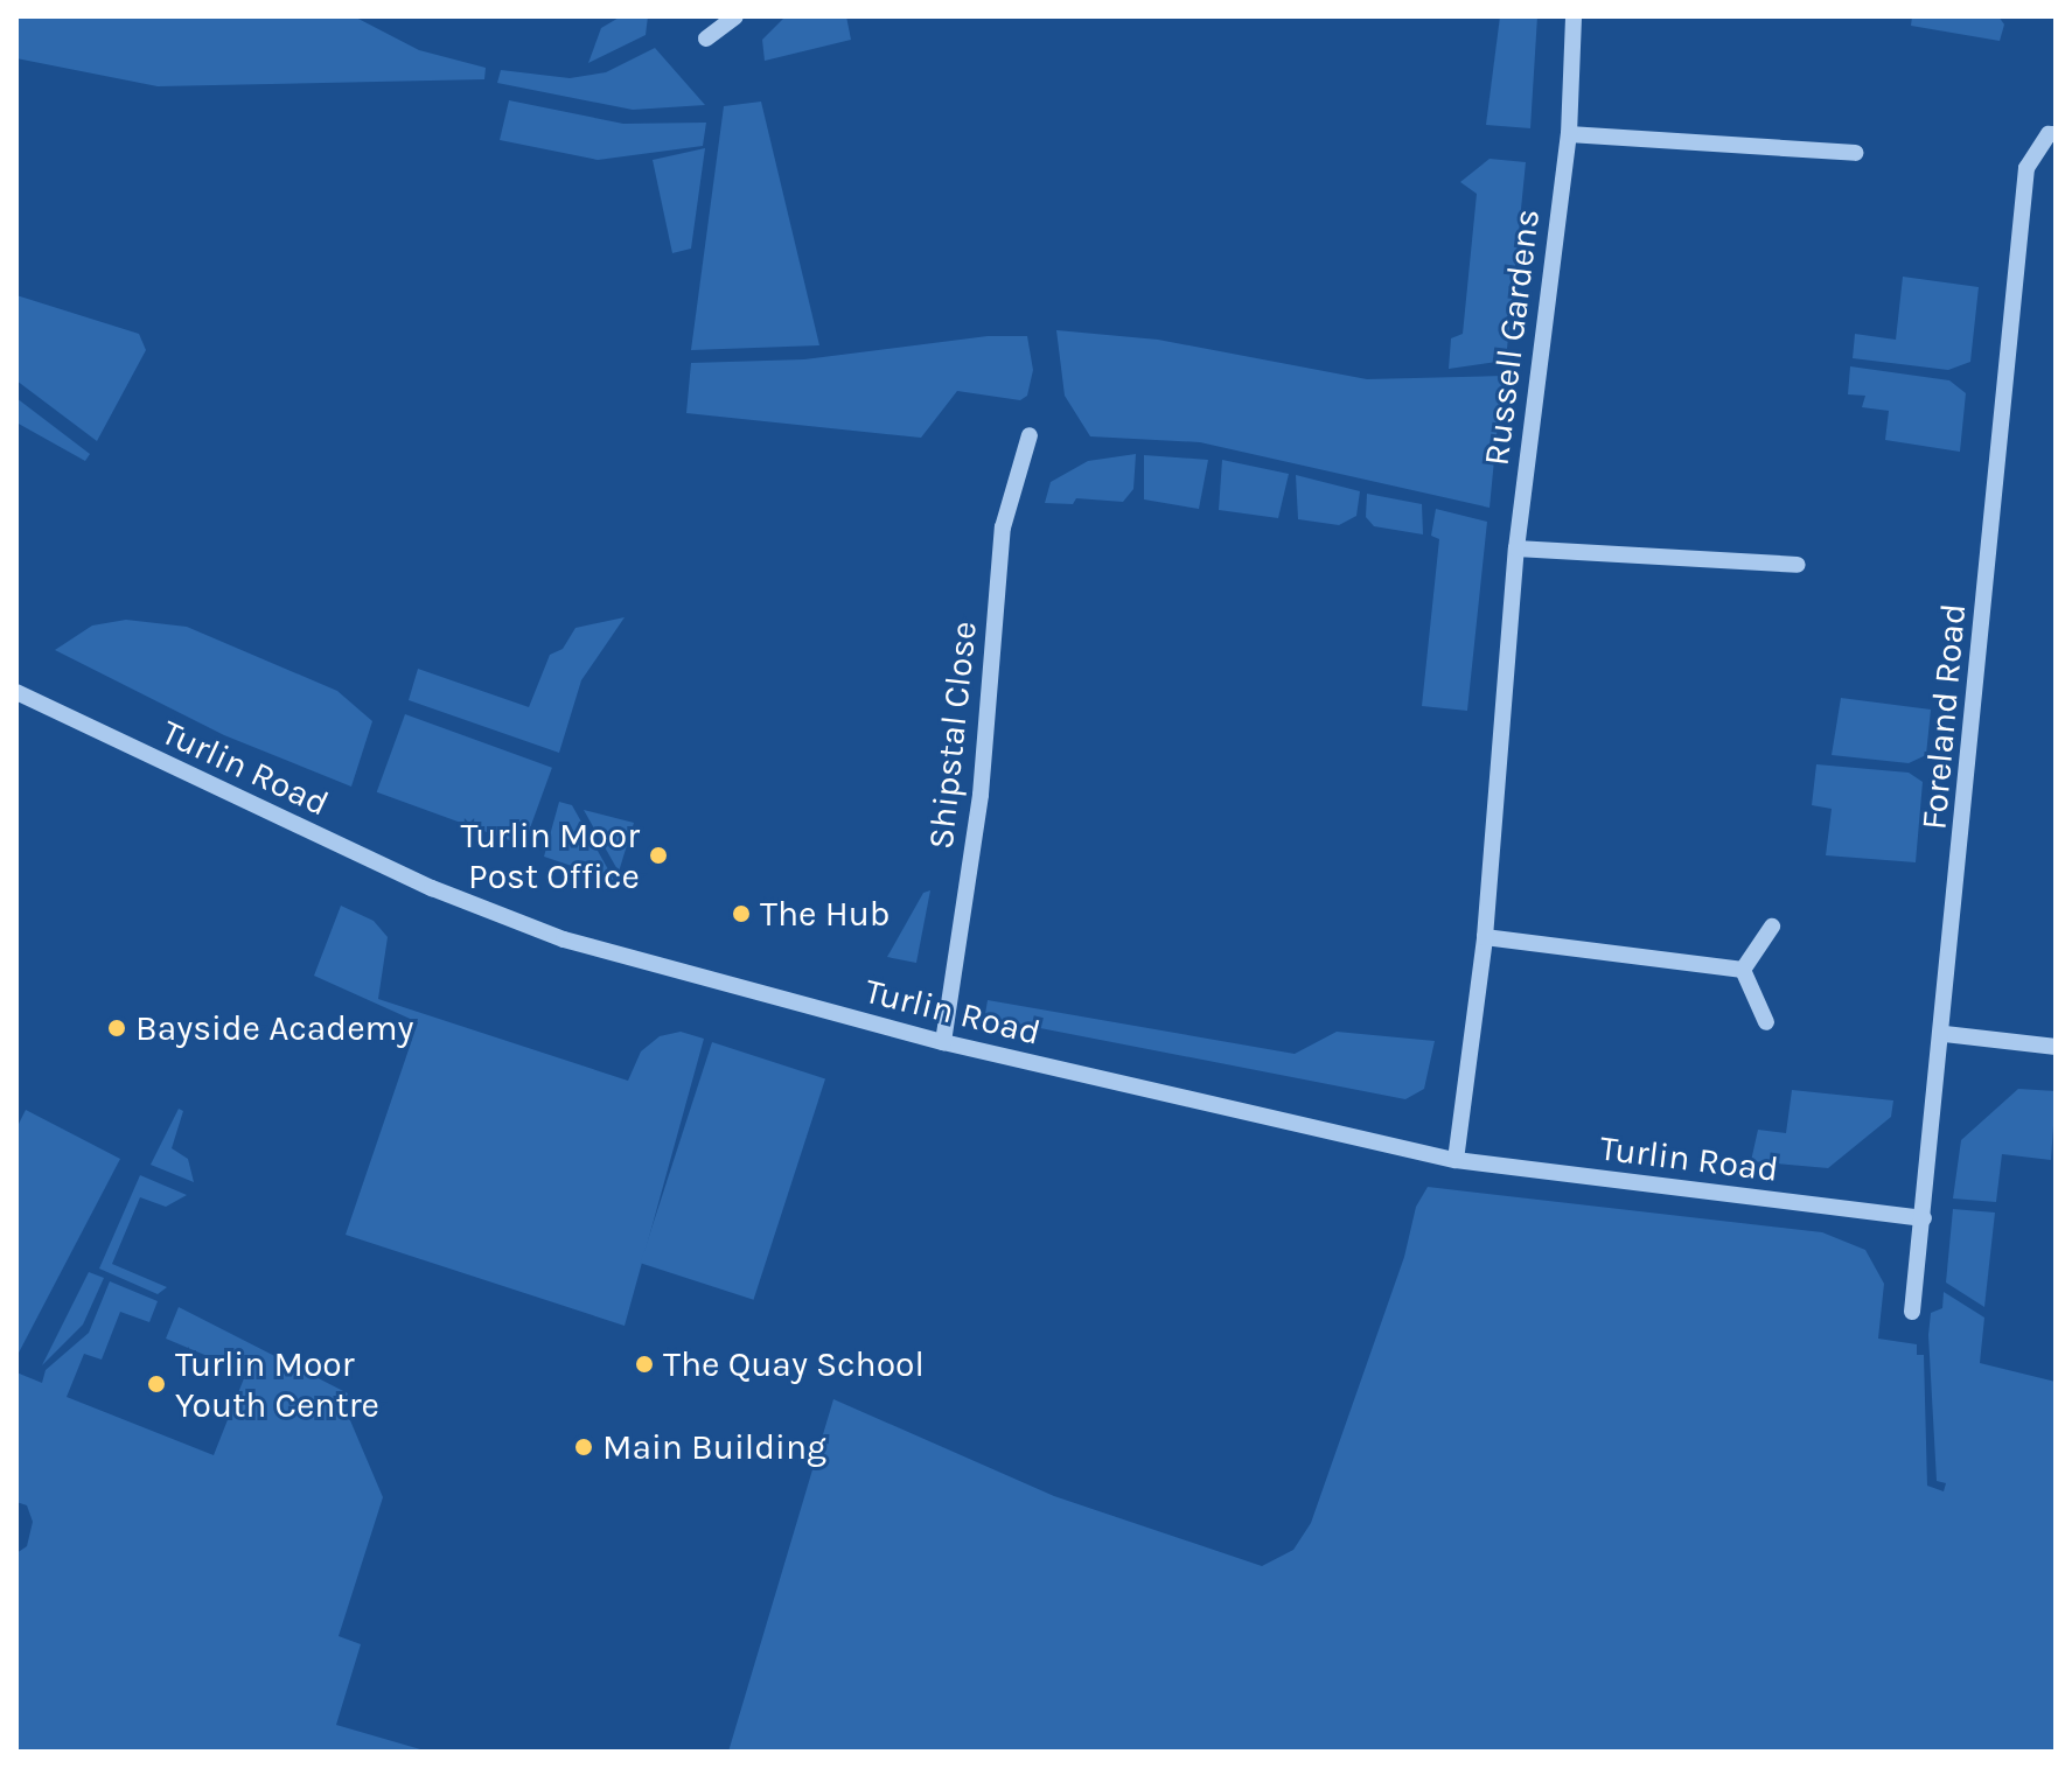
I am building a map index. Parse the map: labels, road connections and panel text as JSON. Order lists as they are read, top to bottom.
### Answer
{
  "streets": {
    "street": [
      "Russell Gardens",
      "Foreland Road",
      "Shipstal Close",
      "Turlin Road"
    ]
  },
  "crossings": [
    ["Russell Gardens", "Turlin Road"],
    ["Foreland Road", "Turlin Road"],
    ["Shipstal Close", "Turlin Road"]
  ],
  "places": [
    "Turlin Moor Post Office",
    "The Hub",
    "Bayside Academy",
    "The Quay School",
    "Turlin Moor Youth Centre",
    "Main Building"
  ]
}
